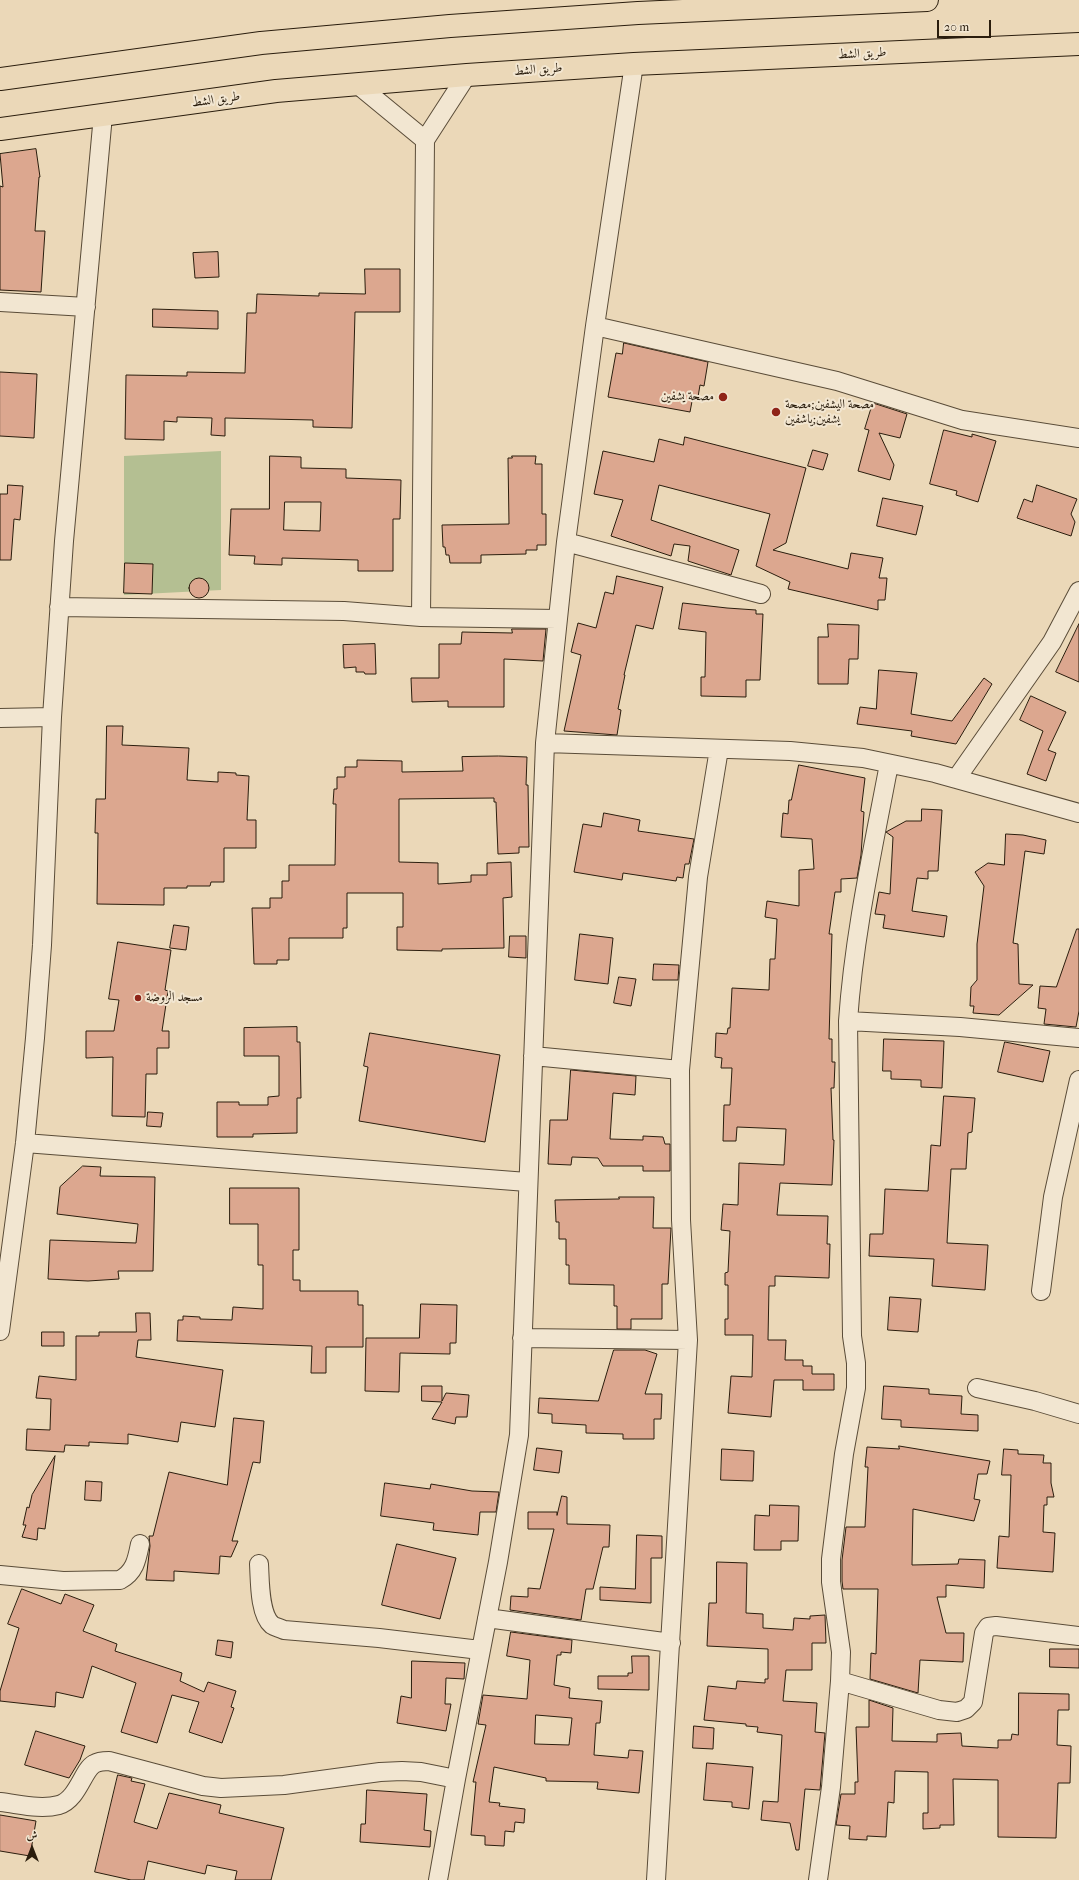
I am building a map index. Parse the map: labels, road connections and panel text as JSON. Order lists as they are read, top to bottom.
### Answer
{
  "streets": {
    "highway": ["طريق الشط"]
  },
  "places": ["مصحة يشفين", "مصحة اليشفين;مصحة يشفين;ياشفين", "مسجد الروضة"],
  "scale_bar": "20 m",
  "north": "top"
}
